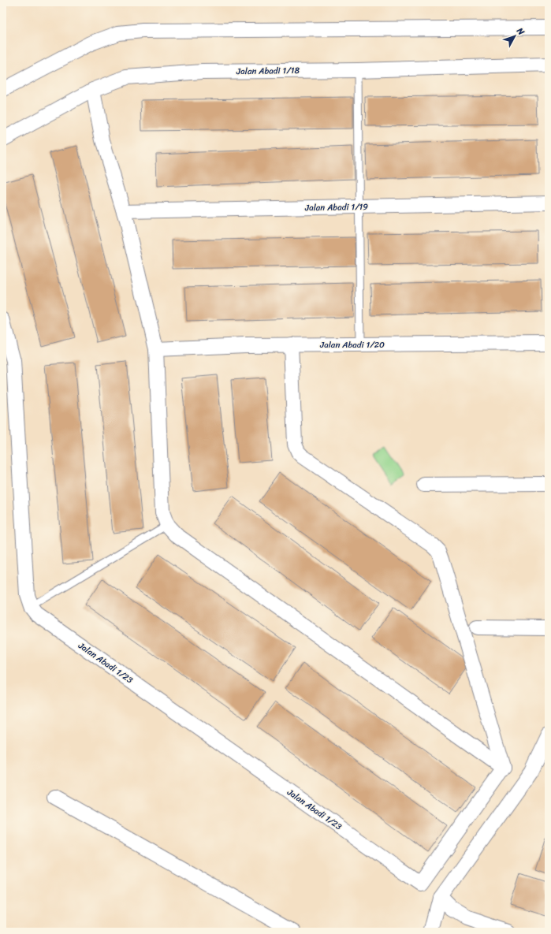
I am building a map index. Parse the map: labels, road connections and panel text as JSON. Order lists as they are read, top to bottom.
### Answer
{
  "streets": {
    "street": [
      "Jalan Abadi 1/18",
      "Jalan Abadi 1/19",
      "Jalan Abadi 1/20",
      "Jalan Abadi 1/23"
    ]
  },
  "north": "top right"
}
